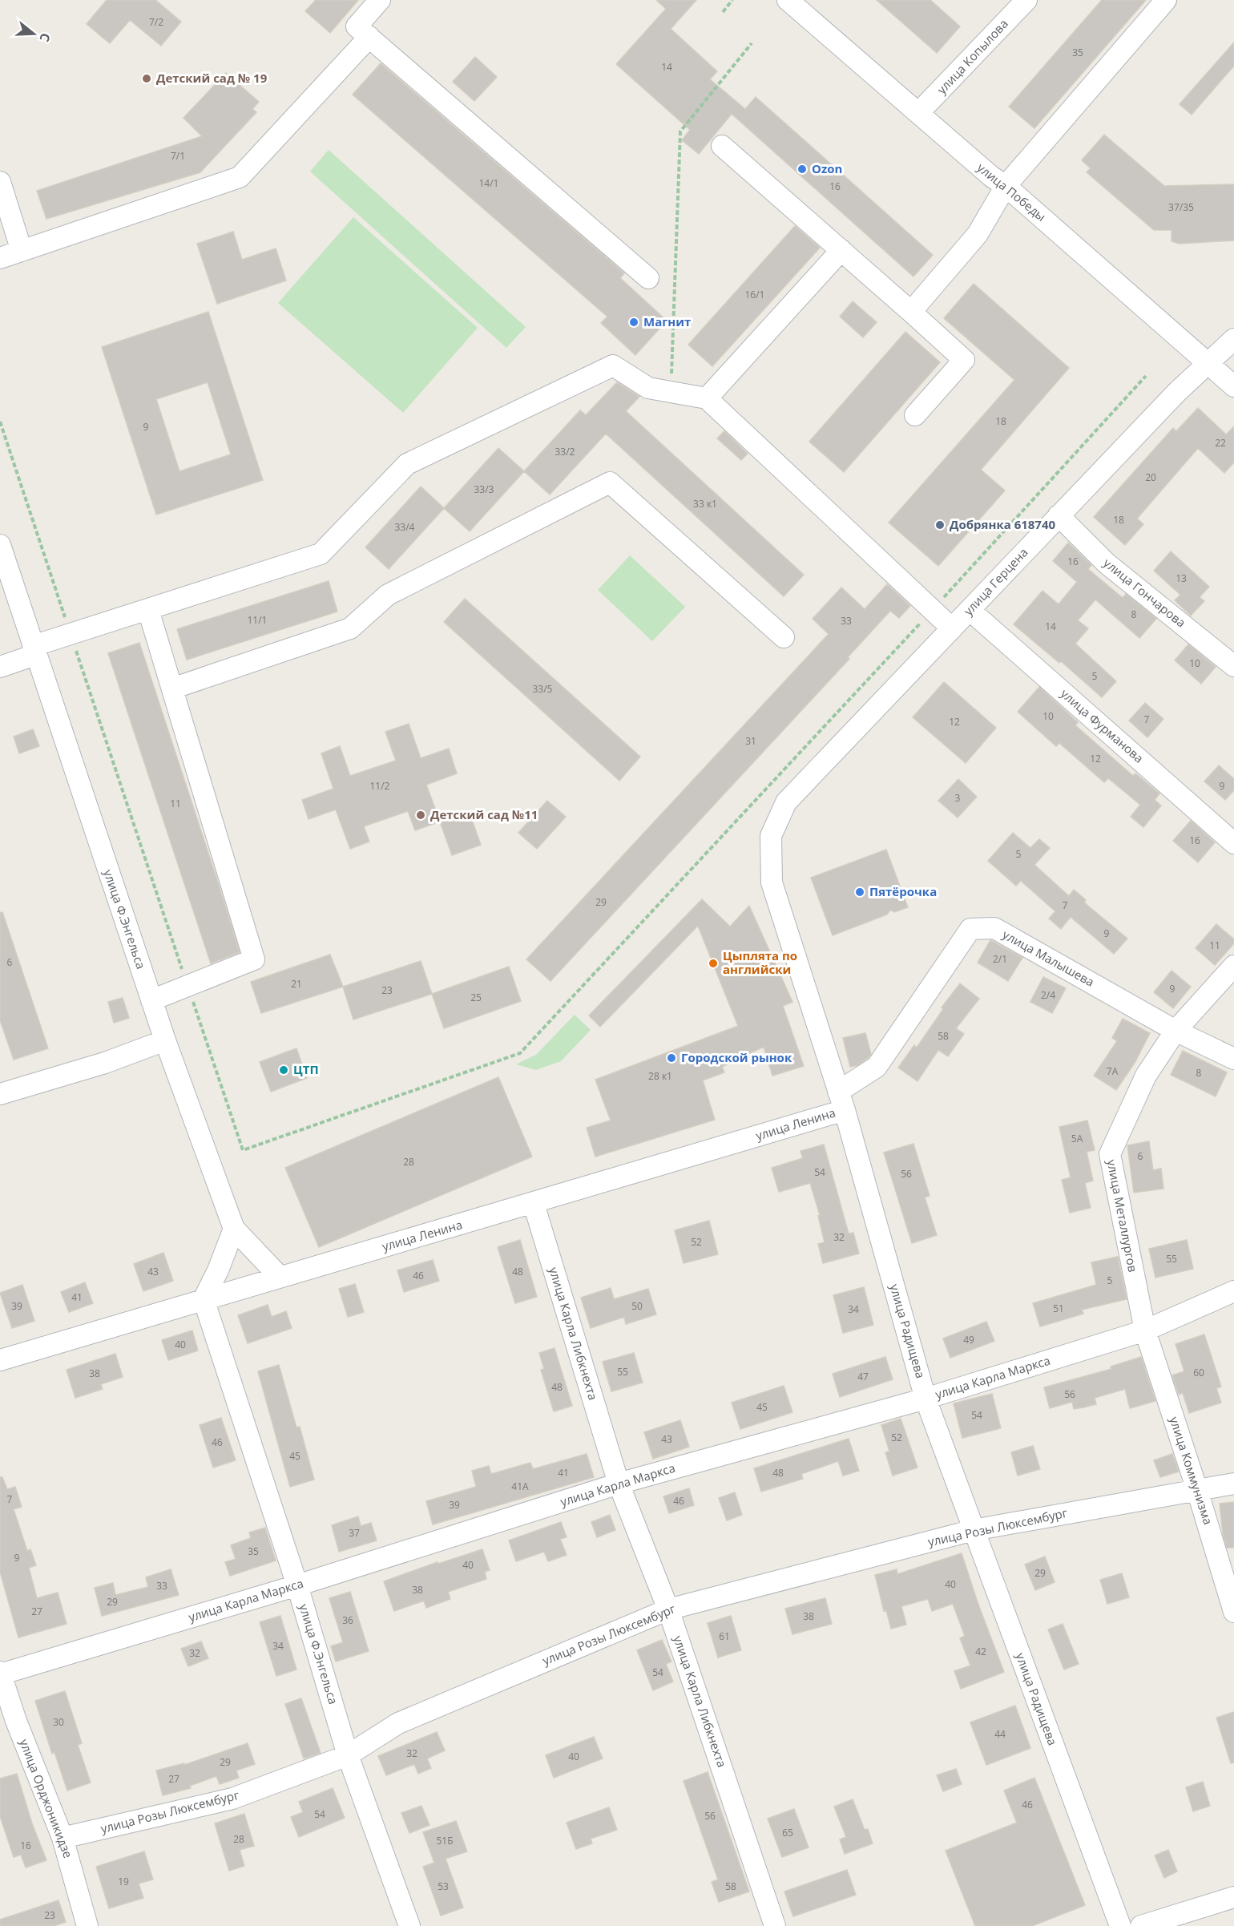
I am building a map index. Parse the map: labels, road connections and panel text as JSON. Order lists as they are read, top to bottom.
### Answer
{
  "streets": {
    "street": [
      "улица Копылова",
      "улица Победы",
      "улица Герцена",
      "улица Гончарова",
      "улица Фурманова",
      "улица Ф.Энгельса",
      "улица Малышева",
      "улица Ленина",
      "улица Металлургов",
      "улица Радищева",
      "улица Карла Либкнехта",
      "улица Карла Маркса",
      "улица Коммунизма",
      "улица Розы Люксембург",
      "улица Орджоникидзе"
    ]
  },
  "crossings": [
    ["улица Копылова", "улица Победы"],
    ["улица Победы", "улица Герцена"],
    ["улица Герцена", "улица Гончарова"],
    ["улица Герцена", "улица Фурманова"],
    ["улица Герцена", "улица Радищева"],
    ["улица Ф.Энгельса", "улица Ленина"],
    ["улица Ф.Энгельса", "улица Карла Маркса"],
    ["улица Ф.Энгельса", "улица Розы Люксембург"],
    ["улица Малышева", "улица Ленина"],
    ["улица Малышева", "улица Металлургов"],
    ["улица Малышева", "улица Радищева"],
    ["улица Ленина", "улица Радищева"],
    ["улица Ленина", "улица Карла Либкнехта"],
    ["улица Металлургов", "улица Карла Маркса"],
    ["улица Металлургов", "улица Коммунизма"],
    ["улица Радищева", "улица Карла Маркса"],
    ["улица Радищева", "улица Розы Люксембург"],
    ["улица Карла Либкнехта", "улица Карла Маркса"],
    ["улица Карла Либкнехта", "улица Розы Люксембург"],
    ["улица Карла Маркса", "улица Коммунизма"],
    ["улица Карла Маркса", "улица Орджоникидзе"],
    ["улица Коммунизма", "улица Розы Люксембург"],
    ["улица Розы Люксембург", "улица Орджоникидзе"]
  ],
  "places": [
    "Детский сад № 19",
    "Ozon",
    "Магнит",
    "Добрянка 618740",
    "Детский сад №11",
    "Пятёрочка",
    "Цыплята по английски",
    "Городской рынок",
    "ЦТП"
  ],
  "house_numbers": [
    "7/2",
    "35",
    "14",
    "7/1",
    "14/1",
    "16",
    "37/35",
    "16/1",
    "18",
    "9",
    "22",
    "33/2",
    "20",
    "33/3",
    "33 к1",
    "18",
    "33/4",
    "16",
    "13",
    "8",
    "11/1",
    "33",
    "14",
    "10",
    "5",
    "33/5",
    "10",
    "7",
    "12",
    "31",
    "12",
    "11/2",
    "9",
    "3",
    "11",
    "16",
    "5",
    "29",
    "7",
    "9",
    "11",
    "2/1",
    "6",
    "21",
    "9",
    "23",
    "2/4",
    "25",
    "58",
    "7А",
    "8",
    "28 к1",
    "5А",
    "6",
    "28",
    "54",
    "56",
    "32",
    "52",
    "55",
    "43",
    "48",
    "46",
    "5",
    "41",
    "39",
    "50",
    "51",
    "34",
    "49",
    "40",
    "55",
    "60",
    "38",
    "47",
    "48",
    "56",
    "45",
    "54",
    "52",
    "43",
    "46",
    "45",
    "41",
    "48",
    "41А",
    "7",
    "46",
    "39",
    "37",
    "35",
    "9",
    "40",
    "29",
    "40",
    "33",
    "38",
    "29",
    "27",
    "38",
    "36",
    "61",
    "34",
    "42",
    "32",
    "54",
    "30",
    "44",
    "32",
    "40",
    "29",
    "27",
    "46",
    "54",
    "56",
    "65",
    "28",
    "51Б",
    "16",
    "19",
    "53",
    "58",
    "23"
  ],
  "north": "right"
}
